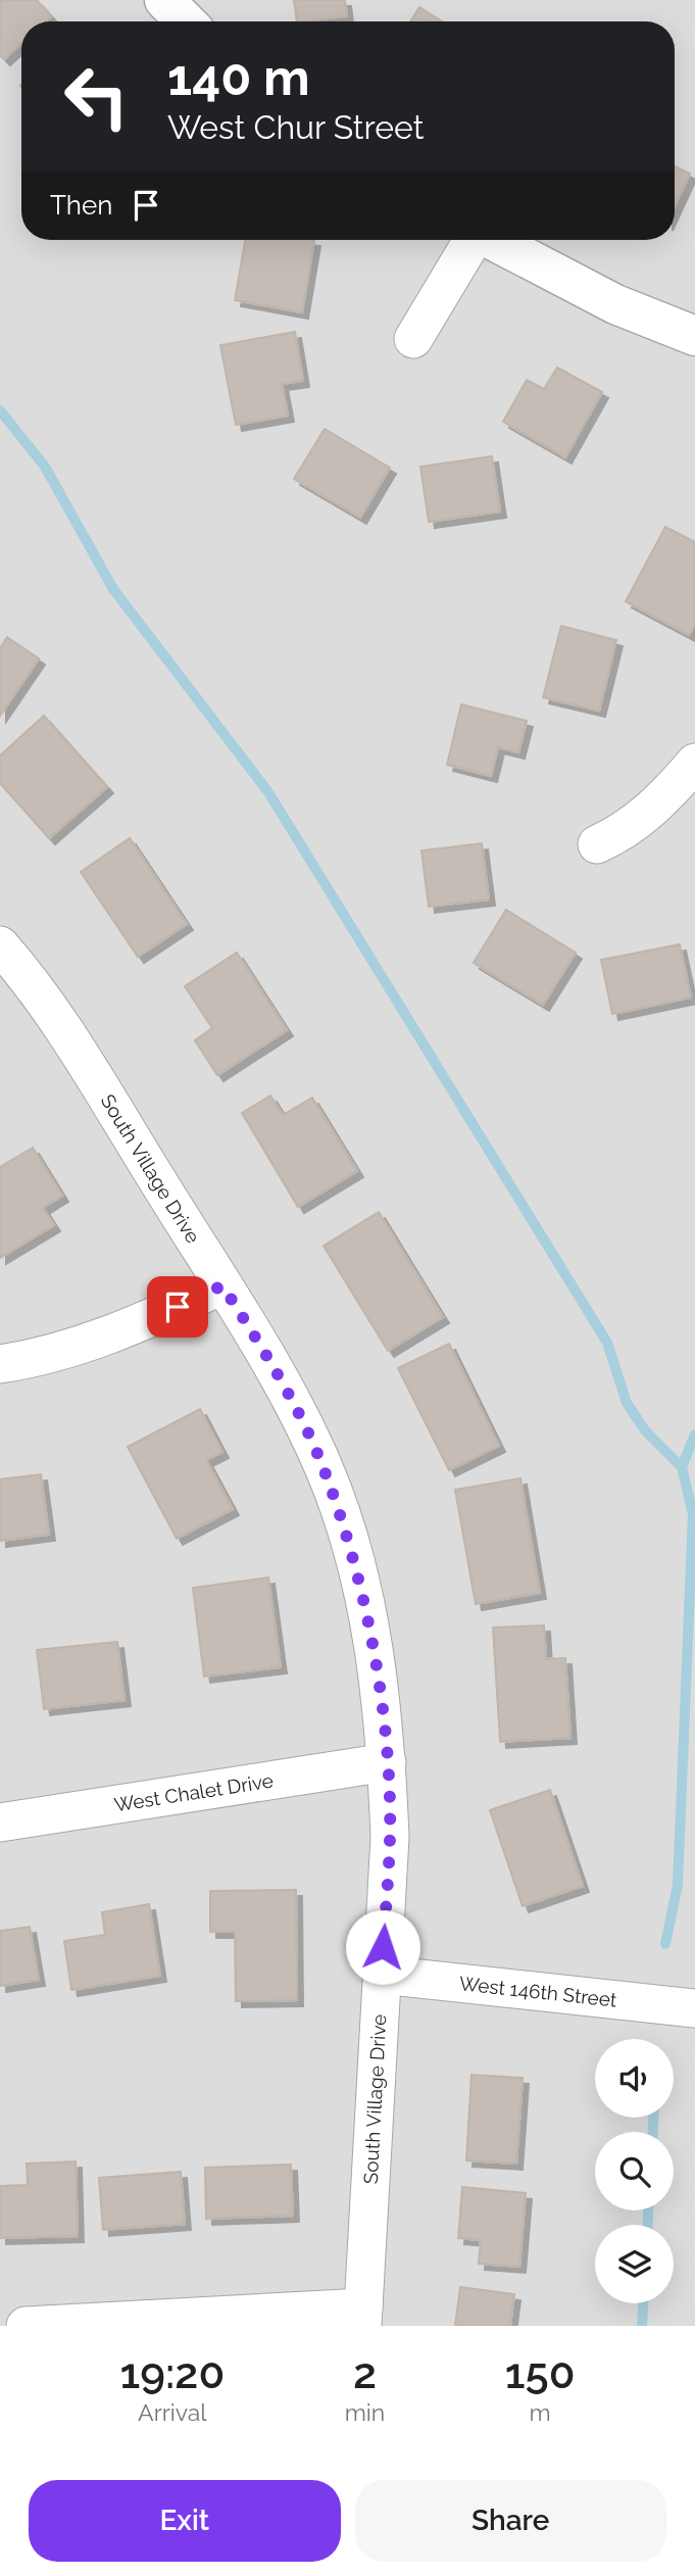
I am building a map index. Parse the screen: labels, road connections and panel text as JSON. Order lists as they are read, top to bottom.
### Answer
{
  "streets": {
    "street": ["South Village Drive", "West Chalet Drive", "West 146th Street"]
  },
  "crossings": [
    ["South Village Drive", "West Chalet Drive"],
    ["South Village Drive", "West 146th Street"]
  ],
  "page": {
    "turn": ["140 m", "West Chur Street"],
    "then": "Then",
    "eta": [
      "19:20",
      "Arrival",
      "2",
      "min",
      "150",
      "m"
    ],
    "buttons": ["Exit", "Share"]
  }
}
